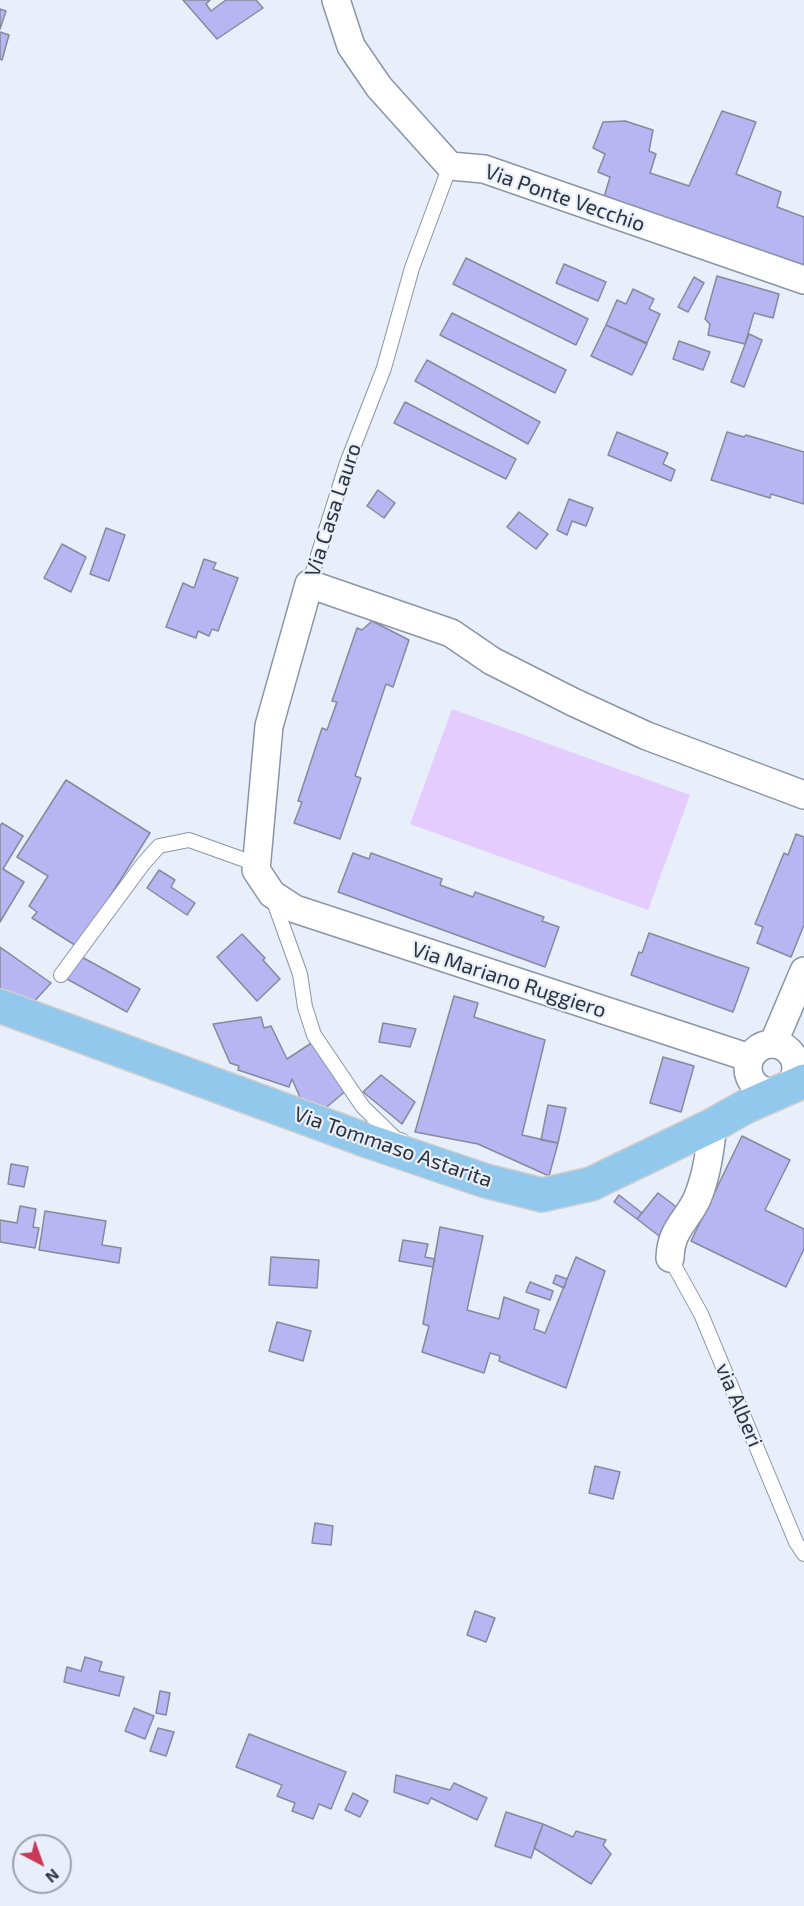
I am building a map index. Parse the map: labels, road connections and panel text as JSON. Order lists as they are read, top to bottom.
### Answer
{
  "streets": {
    "main road": ["Via Tommaso Astarita"],
    "street": ["Via Ponte Vecchio", "Via Casa Lauro", "Via Mariano Ruggiero"],
    "lane": ["via Alberi"]
  },
  "crossings": [
    ["Via Ponte Vecchio", "Via Casa Lauro"],
    ["Via Mariano Ruggiero", "Via Tommaso Astarita"]
  ],
  "north": "bottom right"
}
